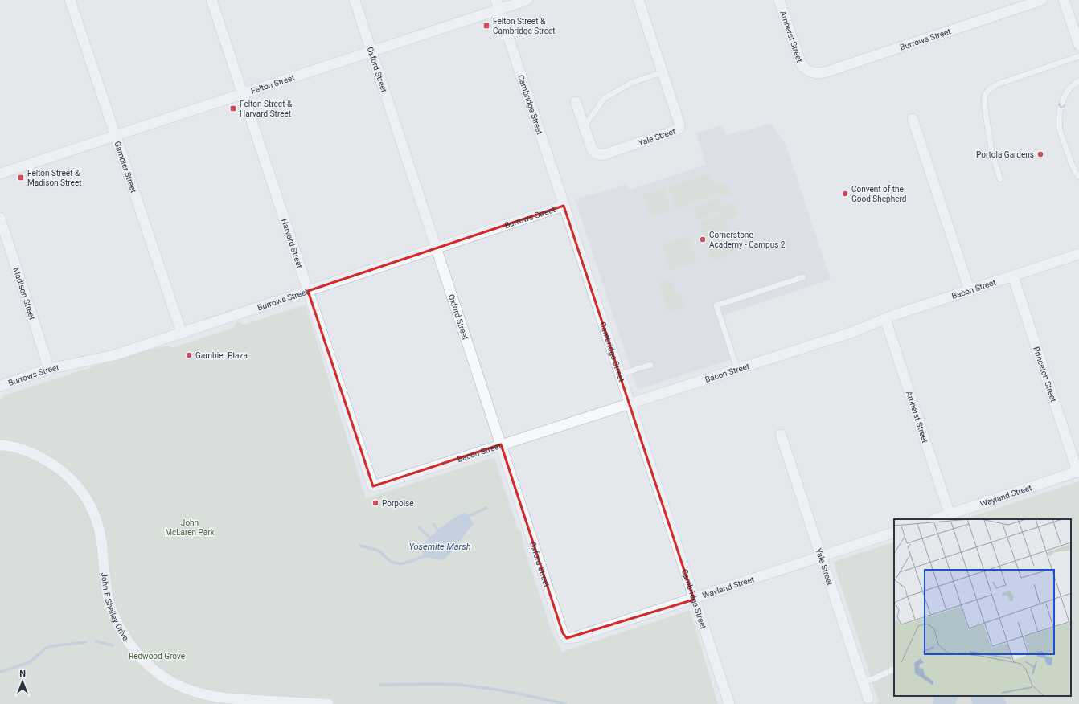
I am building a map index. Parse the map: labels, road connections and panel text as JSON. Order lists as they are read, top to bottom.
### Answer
{
  "streets": {
    "street": [
      "Amherst Street",
      "Burrows Street",
      "Oxford Street",
      "Felton Street",
      "Cambridge Street",
      "Yale Street",
      "Gambier Street",
      "Harvard Street",
      "Bacon Street",
      "Madison Street",
      "Princeton Street",
      "Wayland Street",
      "John F Shelley Drive"
    ]
  },
  "crossings": [
    ["Amherst Street", "Burrows Street"],
    ["Amherst Street", "Bacon Street"],
    ["Amherst Street", "Wayland Street"],
    ["Burrows Street", "Oxford Street"],
    ["Burrows Street", "Cambridge Street"],
    ["Burrows Street", "Gambier Street"],
    ["Burrows Street", "Harvard Street"],
    ["Burrows Street", "Madison Street"],
    ["Oxford Street", "Felton Street"],
    ["Oxford Street", "Bacon Street"],
    ["Oxford Street", "Wayland Street"],
    ["Felton Street", "Cambridge Street"],
    ["Felton Street", "Gambier Street"],
    ["Felton Street", "Harvard Street"],
    ["Cambridge Street", "Bacon Street"],
    ["Cambridge Street", "Wayland Street"],
    ["Yale Street", "Wayland Street"],
    ["Harvard Street", "Bacon Street"],
    ["Bacon Street", "Princeton Street"],
    ["Princeton Street", "Wayland Street"]
  ],
  "water": ["Yosemite Marsh"],
  "parks": ["John McLaren Park", "Redwood Grove"],
  "places": {
    "transit": ["Felton Street & Cambridge Street", "Felton Street & Harvard Street", "Felton Street & Madison Street"],
    "other": [
      "Portola Gardens",
      "Convent of the Good Shepherd",
      "Cornerstone Academy - Campus 2",
      "Gambier Plaza",
      "Porpoise"
    ]
  },
  "north": "top"
}
